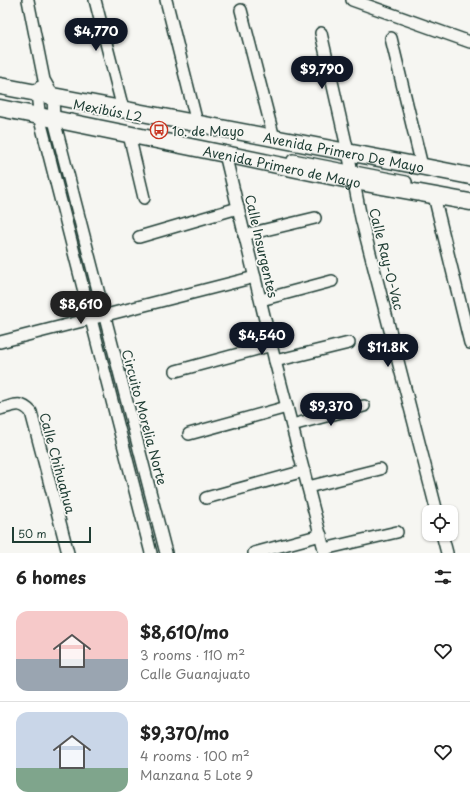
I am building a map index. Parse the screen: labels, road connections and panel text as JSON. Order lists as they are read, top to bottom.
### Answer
{
  "streets": {
    "highway": ["Avenida Primero De Mayo", "Avenida Primero de Mayo"],
    "street": [
      "Mexibús L2",
      "Calle Insurgentes",
      "Calle Ray-O-Vac",
      "Circuito Morelia Norte",
      "Calle Chihuahua"
    ]
  },
  "crossings": [
    ["Mexibús L2", "Avenida Primero De Mayo"],
    ["Mexibús L2", "Avenida Primero de Mayo"],
    ["Mexibús L2", "Calle Ray-O-Vac"],
    ["Mexibús L2", "Circuito Morelia Norte"],
    ["Avenida Primero De Mayo", "Calle Ray-O-Vac"],
    ["Avenida Primero De Mayo", "Circuito Morelia Norte"],
    ["Avenida Primero de Mayo", "Calle Insurgentes"],
    ["Avenida Primero de Mayo", "Calle Ray-O-Vac"],
    ["Avenida Primero de Mayo", "Circuito Morelia Norte"]
  ],
  "places": {
    "bus stop": ["1o. de Mayo"]
  },
  "scale_bar": "50 m",
  "page": {
    "price": [
      "$4,770",
      "$9,790",
      "$8,610",
      "$4,540",
      "$11.8K",
      "$9,370"
    ],
    "scale": "50 m",
    "heading": "6 homes",
    "list": [
      {
        "name": "$8,610/mo",
        "note": "3 rooms · 110 m² · Calle Guanajuato"
      },
      {
        "name": "$9,370/mo",
        "note": "4 rooms · 100 m² · Manzana 5 Lote 9"
      }
    ]
  }
}
